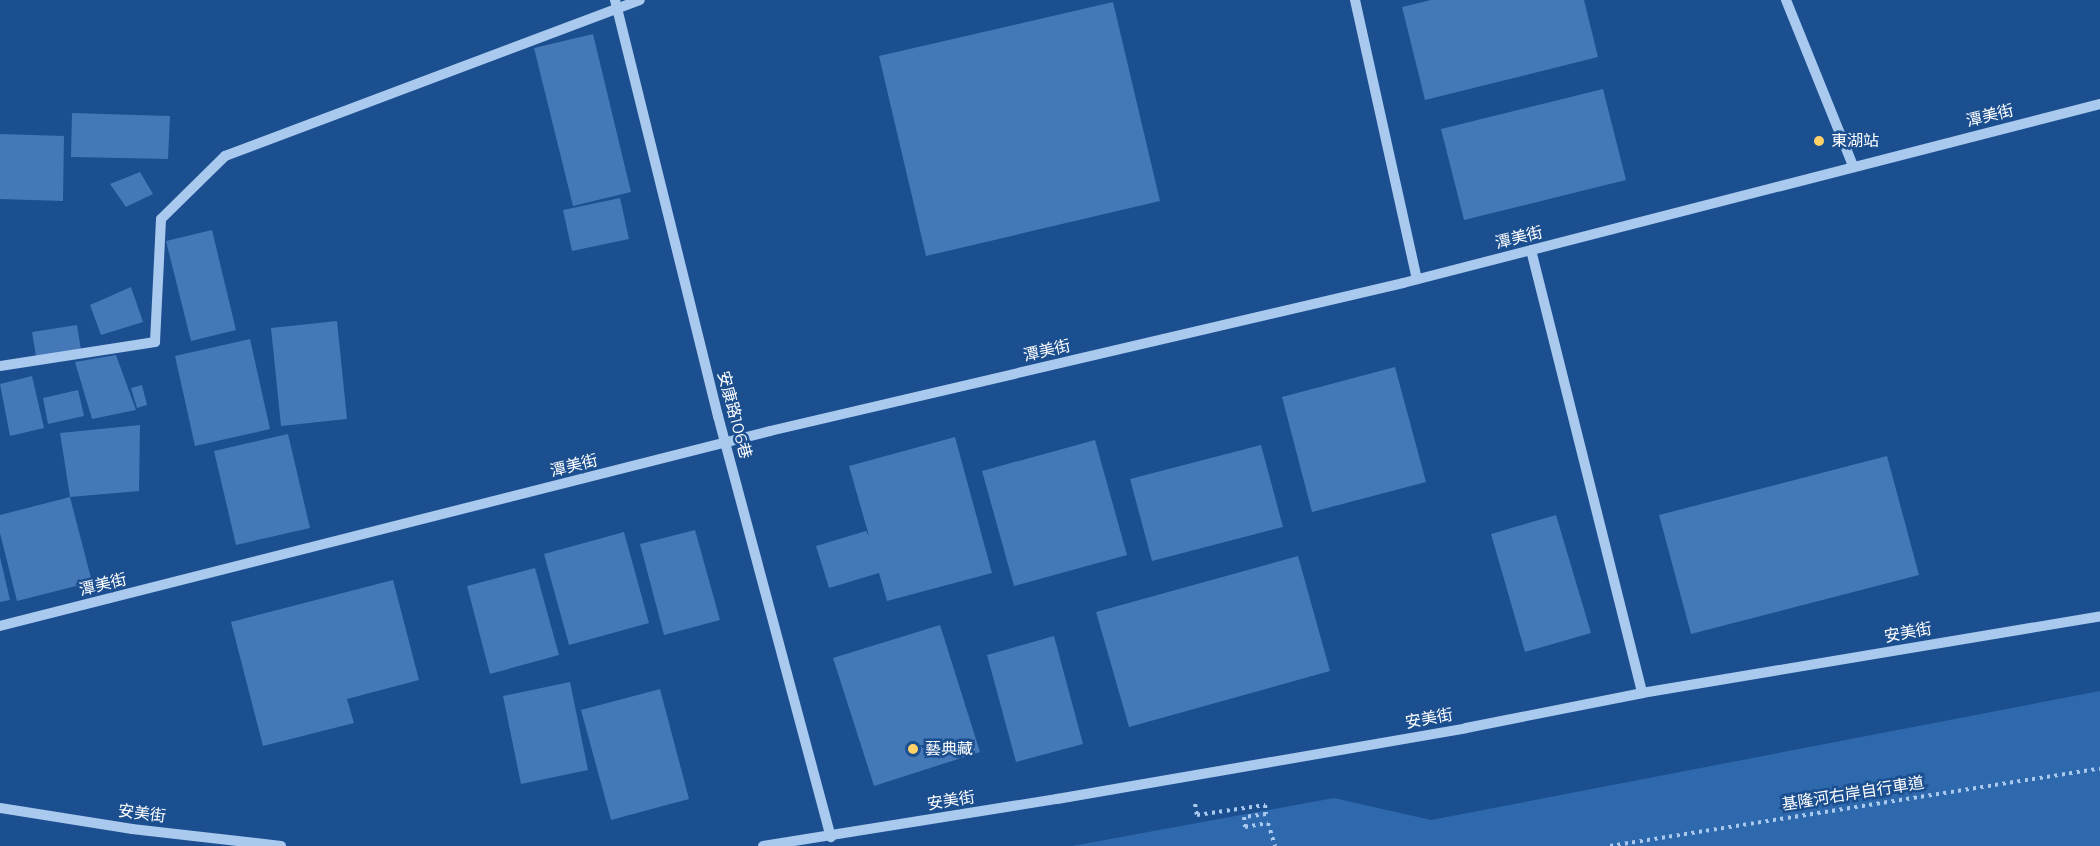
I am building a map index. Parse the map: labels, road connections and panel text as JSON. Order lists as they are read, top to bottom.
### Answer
{
  "streets": {
    "street": ["潭美街", "安康路106巷", "安美街"],
    "path": ["基隆河右岸自行車道"]
  },
  "crossings": [
    ["潭美街", "安康路106巷"],
    ["安康路106巷", "安美街"]
  ],
  "places": ["東湖站", "藝典藏"]
}
